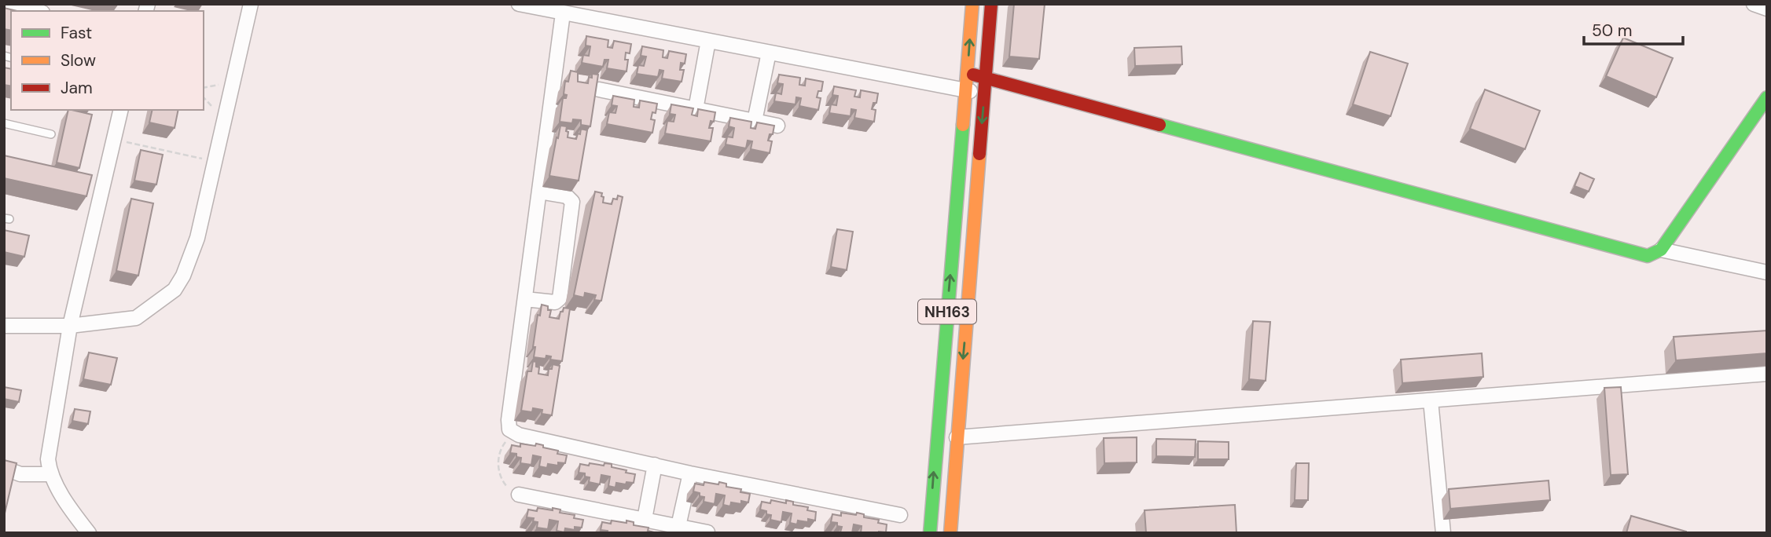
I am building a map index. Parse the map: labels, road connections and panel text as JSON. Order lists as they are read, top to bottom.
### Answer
{
  "streets": {
    "main road": ["NH163"]
  },
  "legend": ["Fast", "Slow", "Jam"],
  "scale_bar": "50 m"
}
